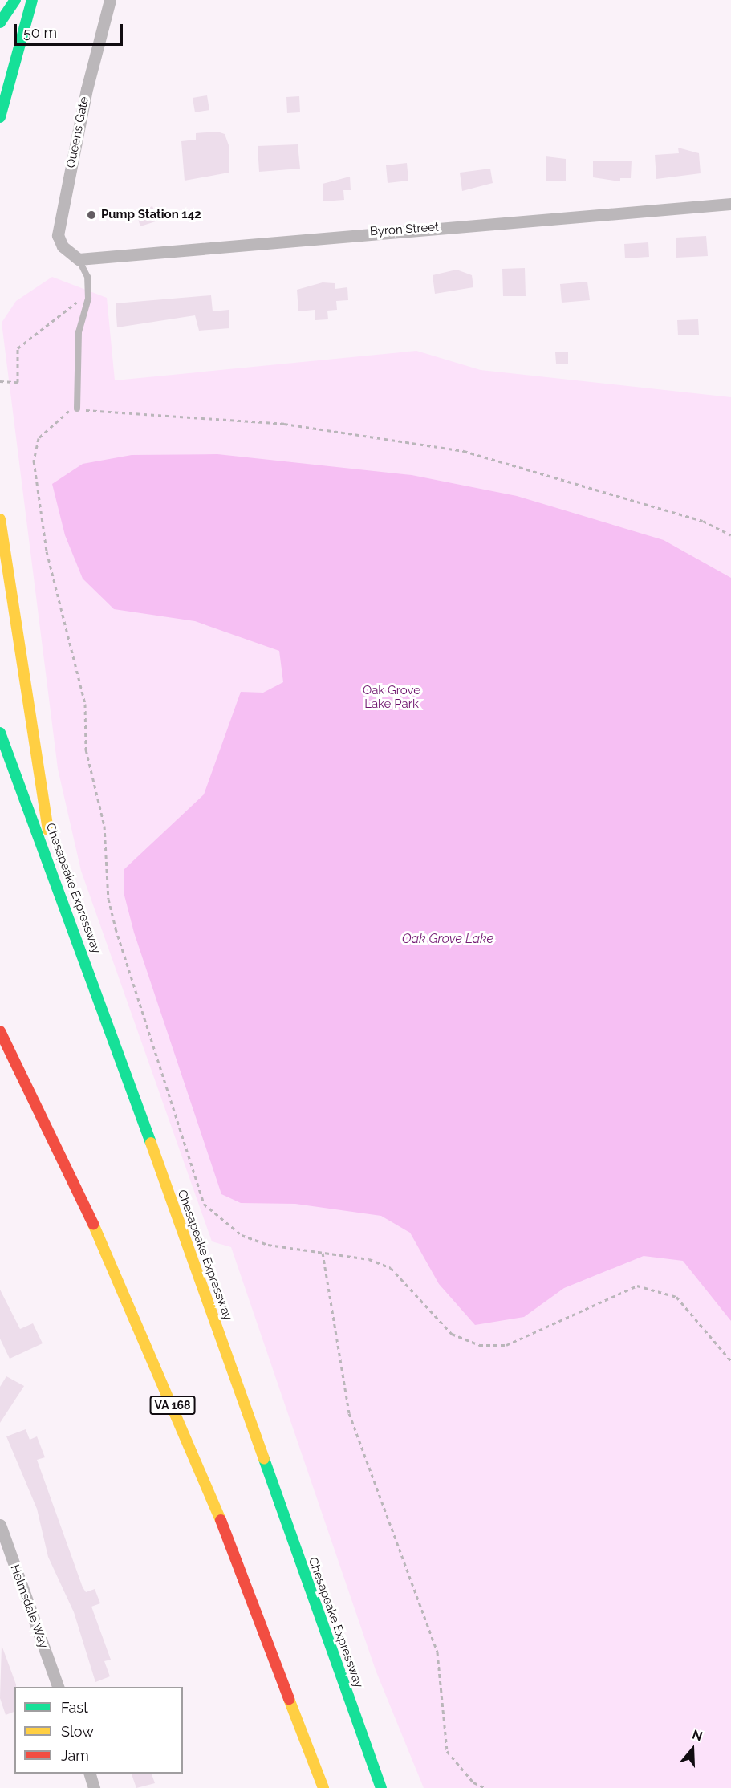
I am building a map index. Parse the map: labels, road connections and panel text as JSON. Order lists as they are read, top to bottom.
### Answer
{
  "streets": {
    "highway": ["Chesapeake Expressway", "VA 168"],
    "street": ["Queens Gate", "Byron Street", "Helmsdale Way"]
  },
  "crossings": [
    ["Queens Gate", "Byron Street"]
  ],
  "water": ["Oak Grove Lake"],
  "parks": ["Oak Grove Lake Park"],
  "places": ["Pump Station 142"],
  "legend": ["Fast", "Slow", "Jam"],
  "scale_bar": "50 m",
  "north": "top"
}
